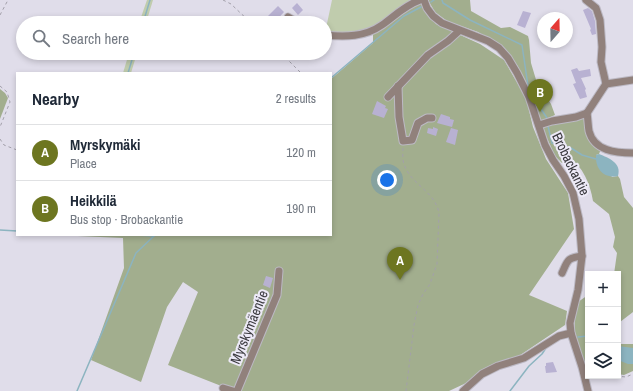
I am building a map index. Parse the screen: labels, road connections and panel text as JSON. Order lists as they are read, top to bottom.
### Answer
{
  "streets": {
    "street": ["Brobackantie", "Myrskymäentie"]
  },
  "north": "top",
  "page": {
    "search": "Search here",
    "heading": ["Nearby", "2 results"],
    "pins": ["B", "A"],
    "list": [
      {
        "mark": "A",
        "name": "Myrskymäki",
        "note": "Place",
        "value": "120 m"
      },
      {
        "mark": "B",
        "name": "Heikkilä",
        "note": "Bus stop · Brobackantie",
        "value": "190 m"
      }
    ],
    "map_buttons": ["+", "−"]
  }
}
